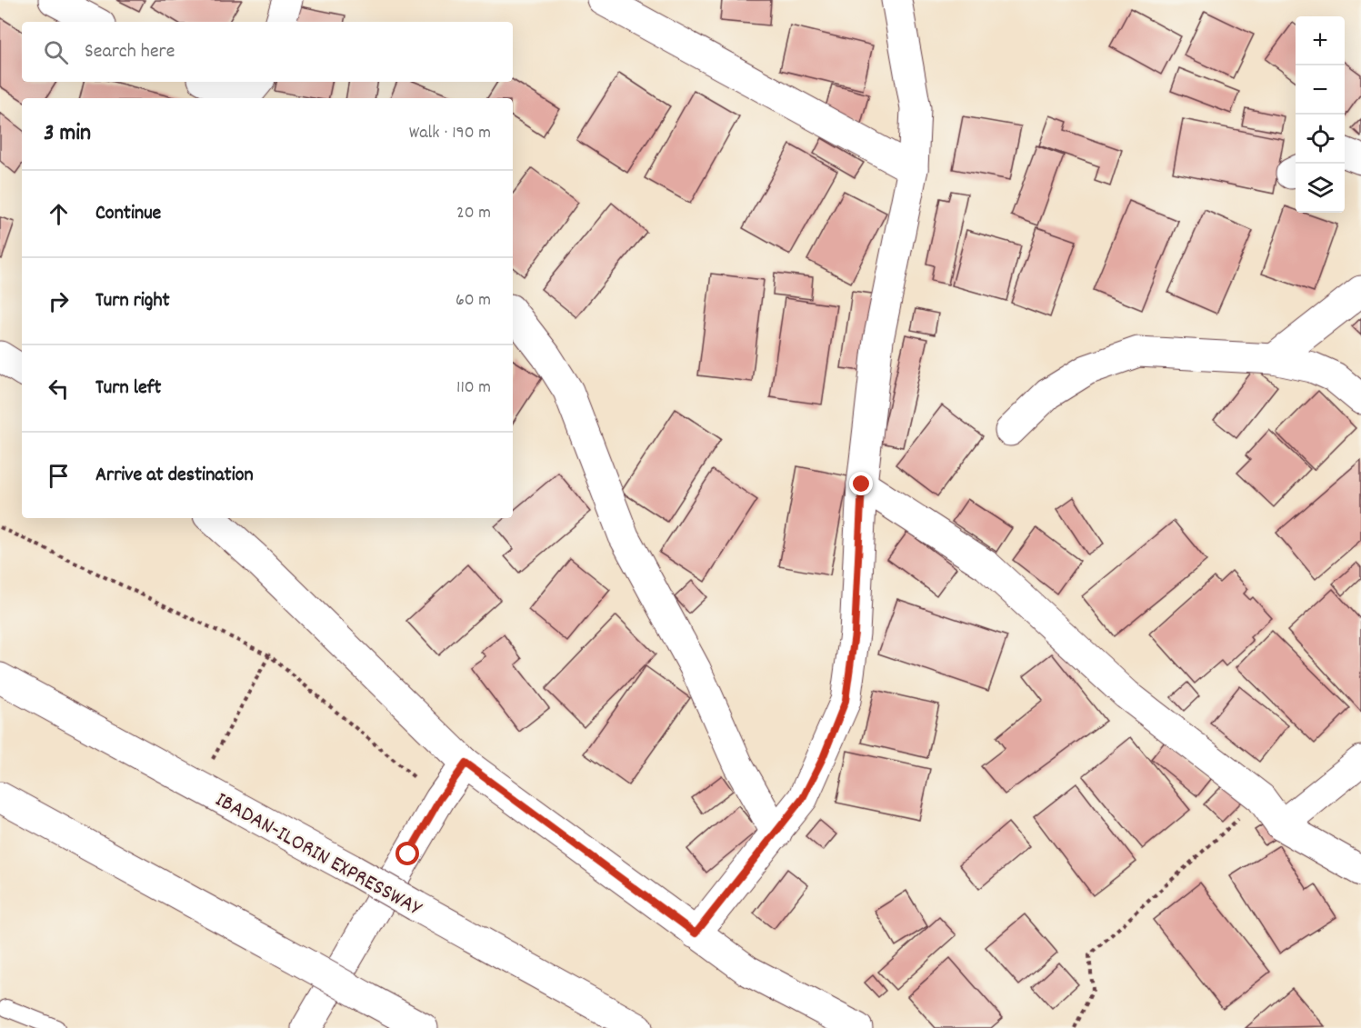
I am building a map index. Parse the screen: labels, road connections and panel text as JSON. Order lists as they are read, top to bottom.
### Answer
{
  "streets": {
    "main road": ["IBADAN-ILORIN EXPRESSWAY"]
  },
  "page": {
    "map_buttons": ["+", "−"],
    "search": "Search here",
    "heading": ["3 min", "Walk · 190 m"],
    "list": [
      ["Continue", "20 m"],
      ["Turn right", "60 m"],
      ["Turn left", "110 m"],
      "Arrive at destination"
    ]
  }
}
